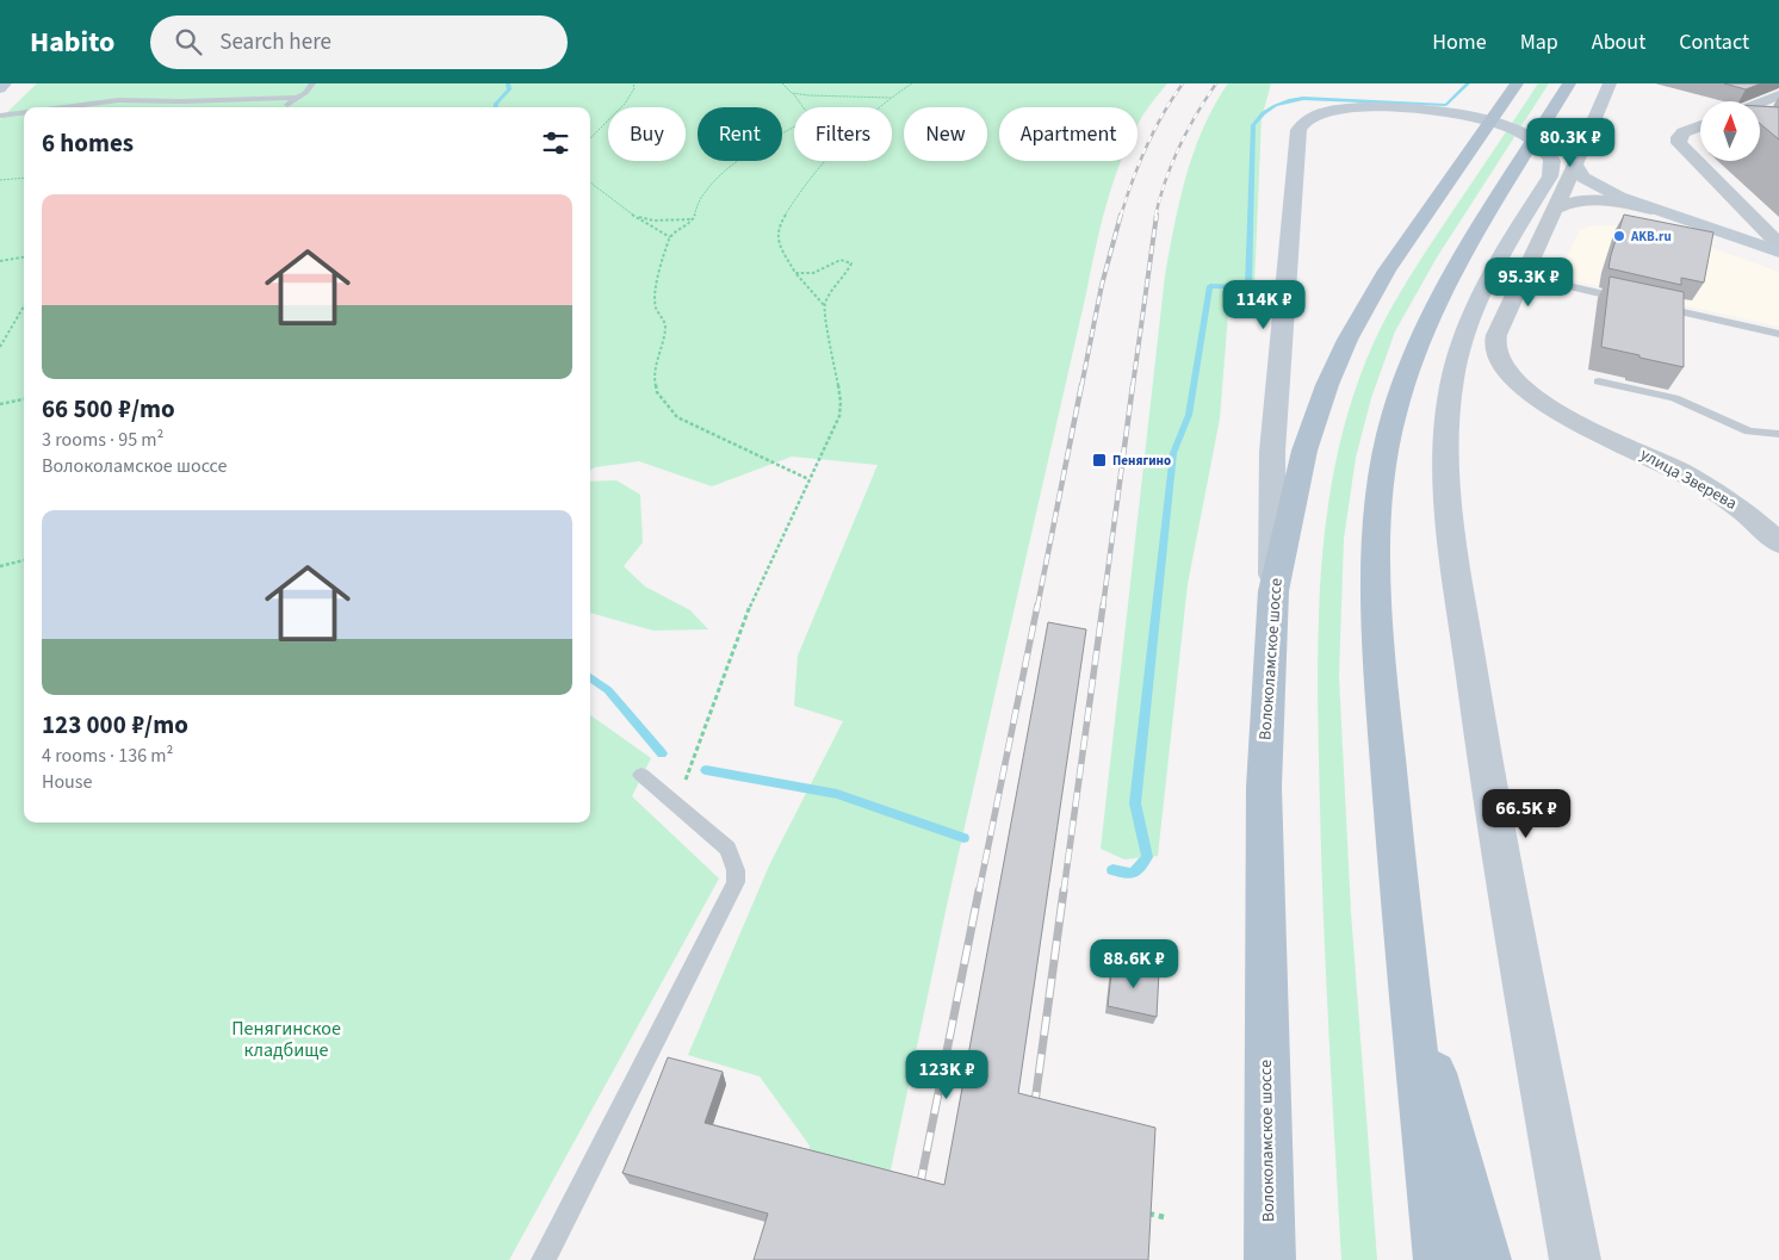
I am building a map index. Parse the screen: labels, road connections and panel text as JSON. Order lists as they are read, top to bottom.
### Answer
{
  "streets": {
    "main road": ["Волоколамское шоссе"],
    "street": ["улица Зверева"]
  },
  "parks": ["Пенягинское кладбище"],
  "places": {
    "other": ["AKB.ru"],
    "transit": ["Пенягино"]
  },
  "north": "top",
  "page": {
    "header": "Habito",
    "search": "Search here",
    "nav": [
      "Home",
      "Map",
      "About",
      "Contact"
    ],
    "chip": [
      "Buy",
      "Rent",
      "Filters",
      "New",
      "Apartment"
    ],
    "heading": "6 homes",
    "price": [
      "80.3K ₽",
      "95.3K ₽",
      "114K ₽",
      "66.5K ₽",
      "88.6K ₽",
      "123K ₽"
    ],
    "list": [
      {
        "name": "66 500 ₽/mo",
        "note": "3 rooms · 95 m² · Волоколамское шоссе"
      },
      {
        "name": "123 000 ₽/mo",
        "note": "4 rooms · 136 m² · House"
      }
    ]
  }
}
